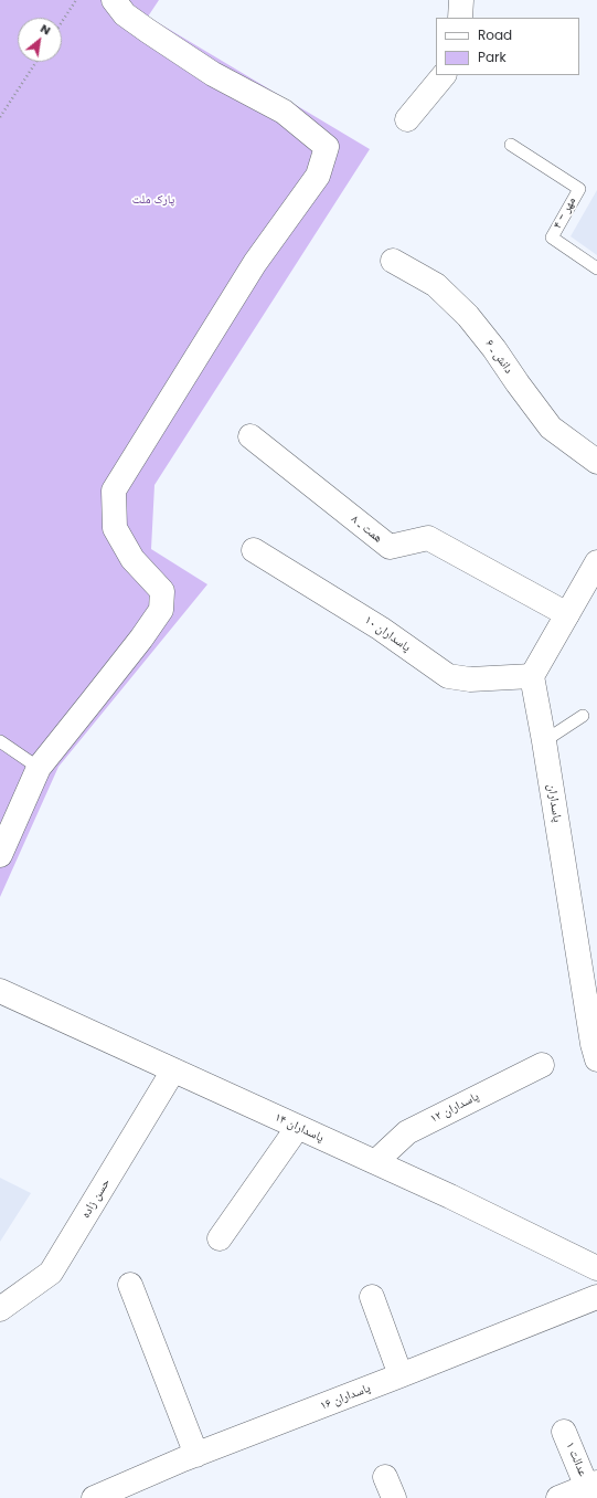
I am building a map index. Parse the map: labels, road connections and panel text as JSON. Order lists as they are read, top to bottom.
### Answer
{
  "streets": {
    "street": [
      "دانش ـ ۶",
      "همت ـ ۸",
      "پاسداران ۱۰",
      "پاسداران",
      "پاسداران ۱۲",
      "پاسداران ۱۴",
      "حسن زاده",
      "پاسداران ۱۶",
      "عدالت ۱"
    ],
    "lane": ["مهر - ۴"]
  },
  "crossings": [
    ["پاسداران ۱۰", "پاسداران"],
    ["پاسداران ۱۲", "پاسداران ۱۴"],
    ["پاسداران ۱۴", "حسن زاده"]
  ],
  "parks": ["پارک ملت"],
  "legend": ["Road", "Park"],
  "north": "top right"
}
